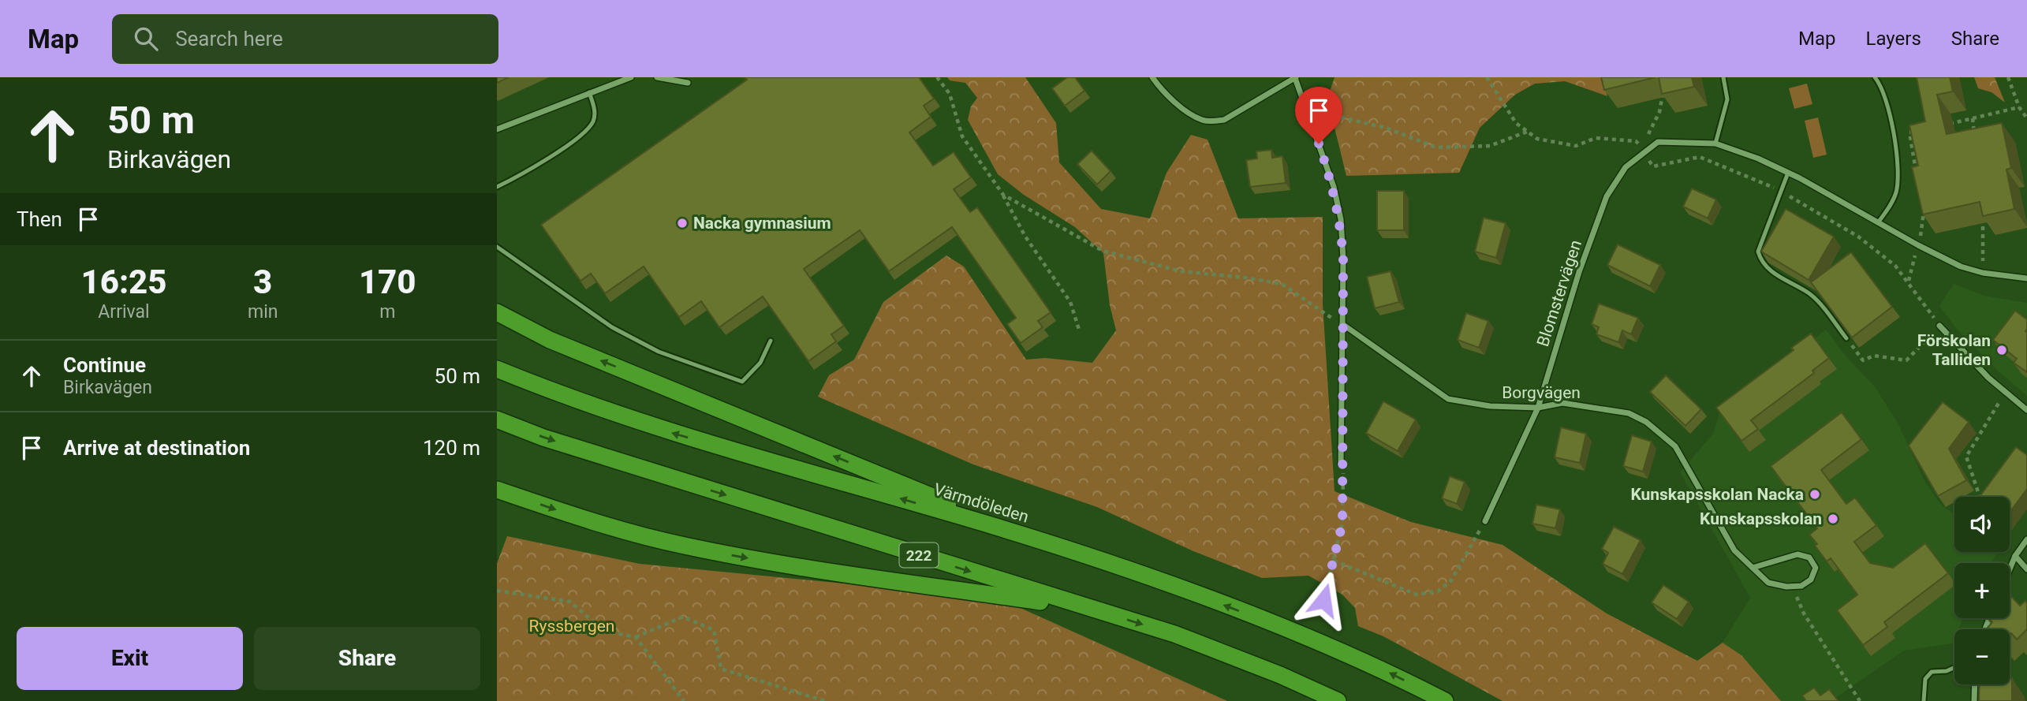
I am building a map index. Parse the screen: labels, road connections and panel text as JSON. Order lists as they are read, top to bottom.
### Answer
{
  "streets": {
    "highway": ["Värmdöleden", "222"],
    "street": ["Blomstervägen", "Borgvägen"]
  },
  "crossings": [
    ["Blomstervägen", "Borgvägen"]
  ],
  "parks": ["Ryssbergen"],
  "places": [
    "Nacka gymnasium",
    "Förskolan Talliden",
    "Kunskapsskolan Nacka",
    "Kunskapsskolan"
  ],
  "page": {
    "header": "Map",
    "search": "Search here",
    "nav": ["Map", "Layers", "Share"],
    "turn": ["50 m", "Birkavägen"],
    "then": "Then",
    "eta": [
      "16:25",
      "Arrival",
      "3",
      "min",
      "170",
      "m"
    ],
    "list": [
      {
        "name": "Continue",
        "note": "Birkavägen",
        "value": "50 m"
      },
      {
        "name": "Arrive at destination",
        "value": "120 m"
      }
    ],
    "map_buttons": ["+", "−"],
    "buttons": ["Exit", "Share"]
  }
}
